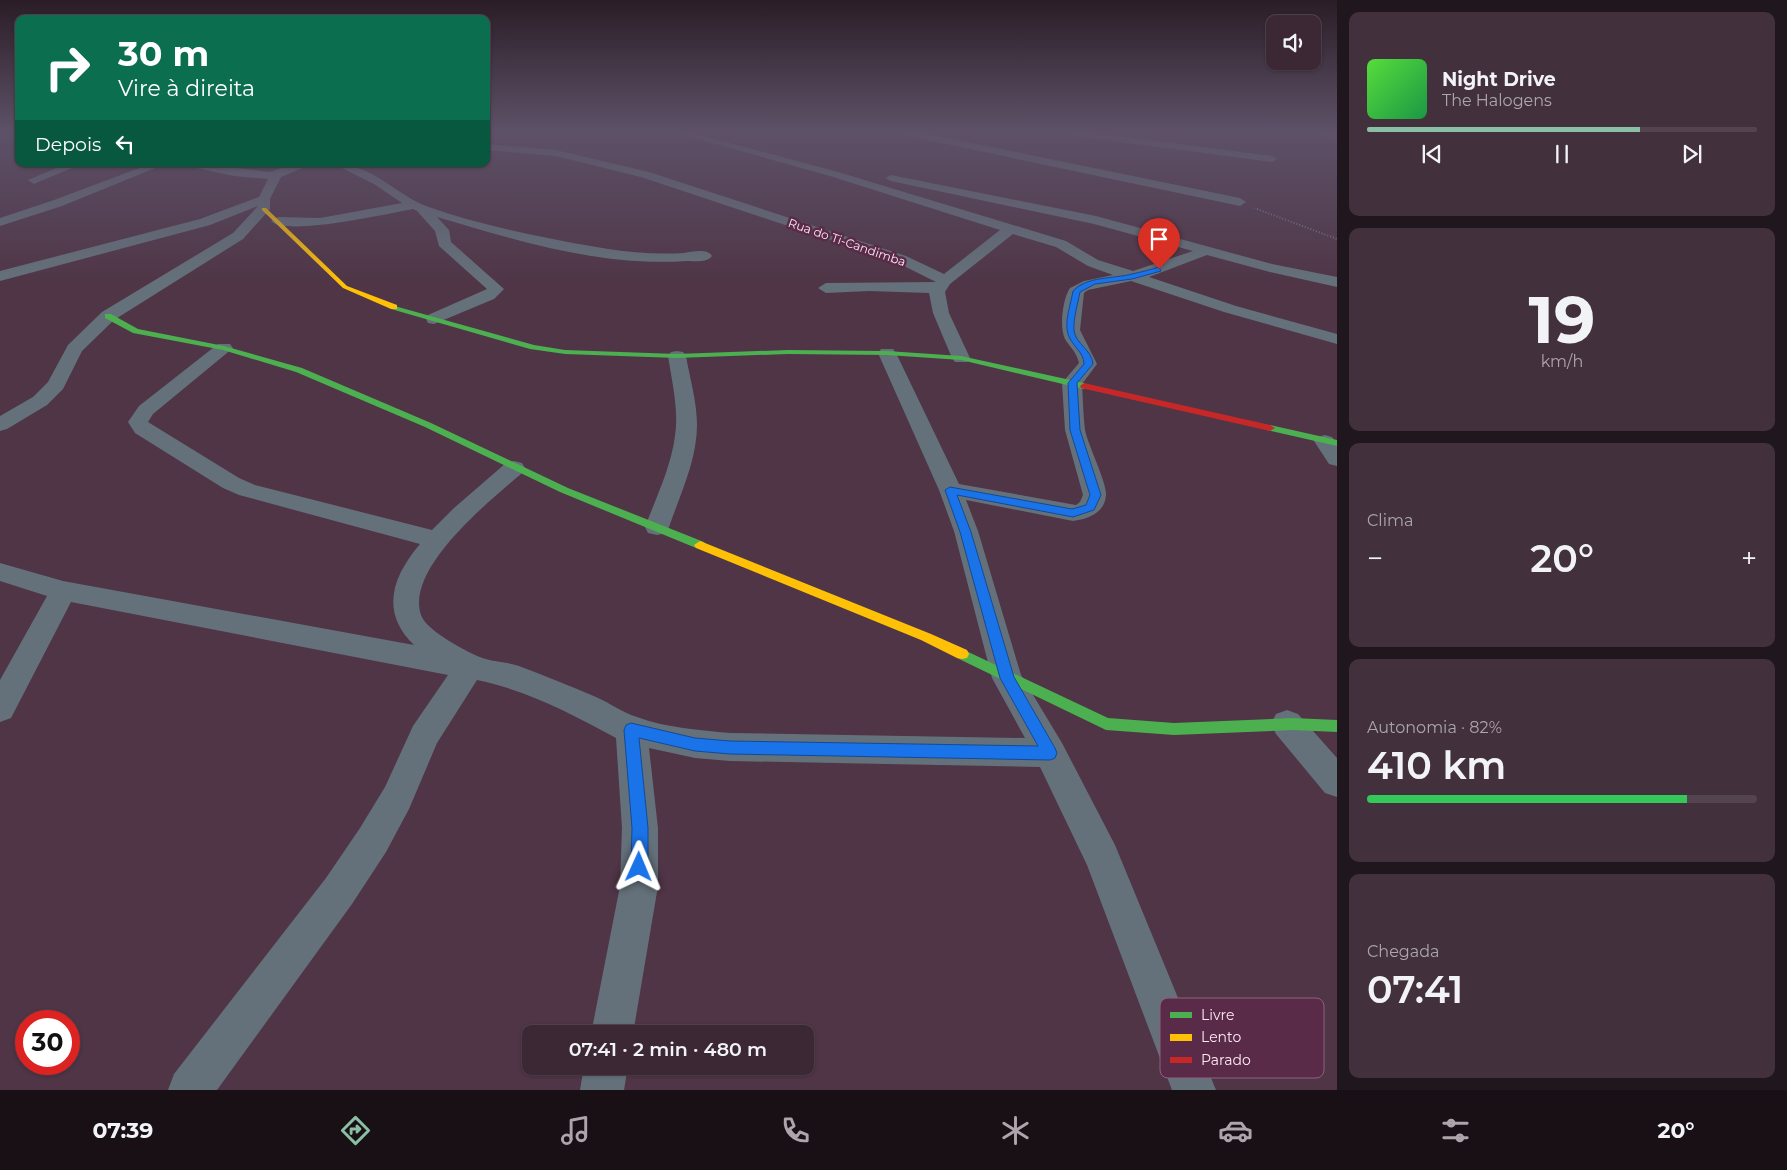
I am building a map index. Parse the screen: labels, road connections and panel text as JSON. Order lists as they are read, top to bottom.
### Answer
{
  "streets": {
    "street": ["Rua do Ti-Candimba"]
  },
  "legend": ["Livre", "Lento", "Parado"],
  "page": {
    "turn": ["30 m", "Vire à direita"],
    "song": ["Night Drive", "The Halogens"],
    "then": "Depois",
    "tile": [
      ["19", "km/h"],
      "Clima",
      ["Autonomia · 82%", "410 km"],
      ["Chegada", "07:41"]
    ],
    "heat": ["−", "20°", "+"],
    "limit": "30",
    "trip": "07:41 · 2 min · 480 m",
    "tabs": ["07:39", "20°"]
  }
}
